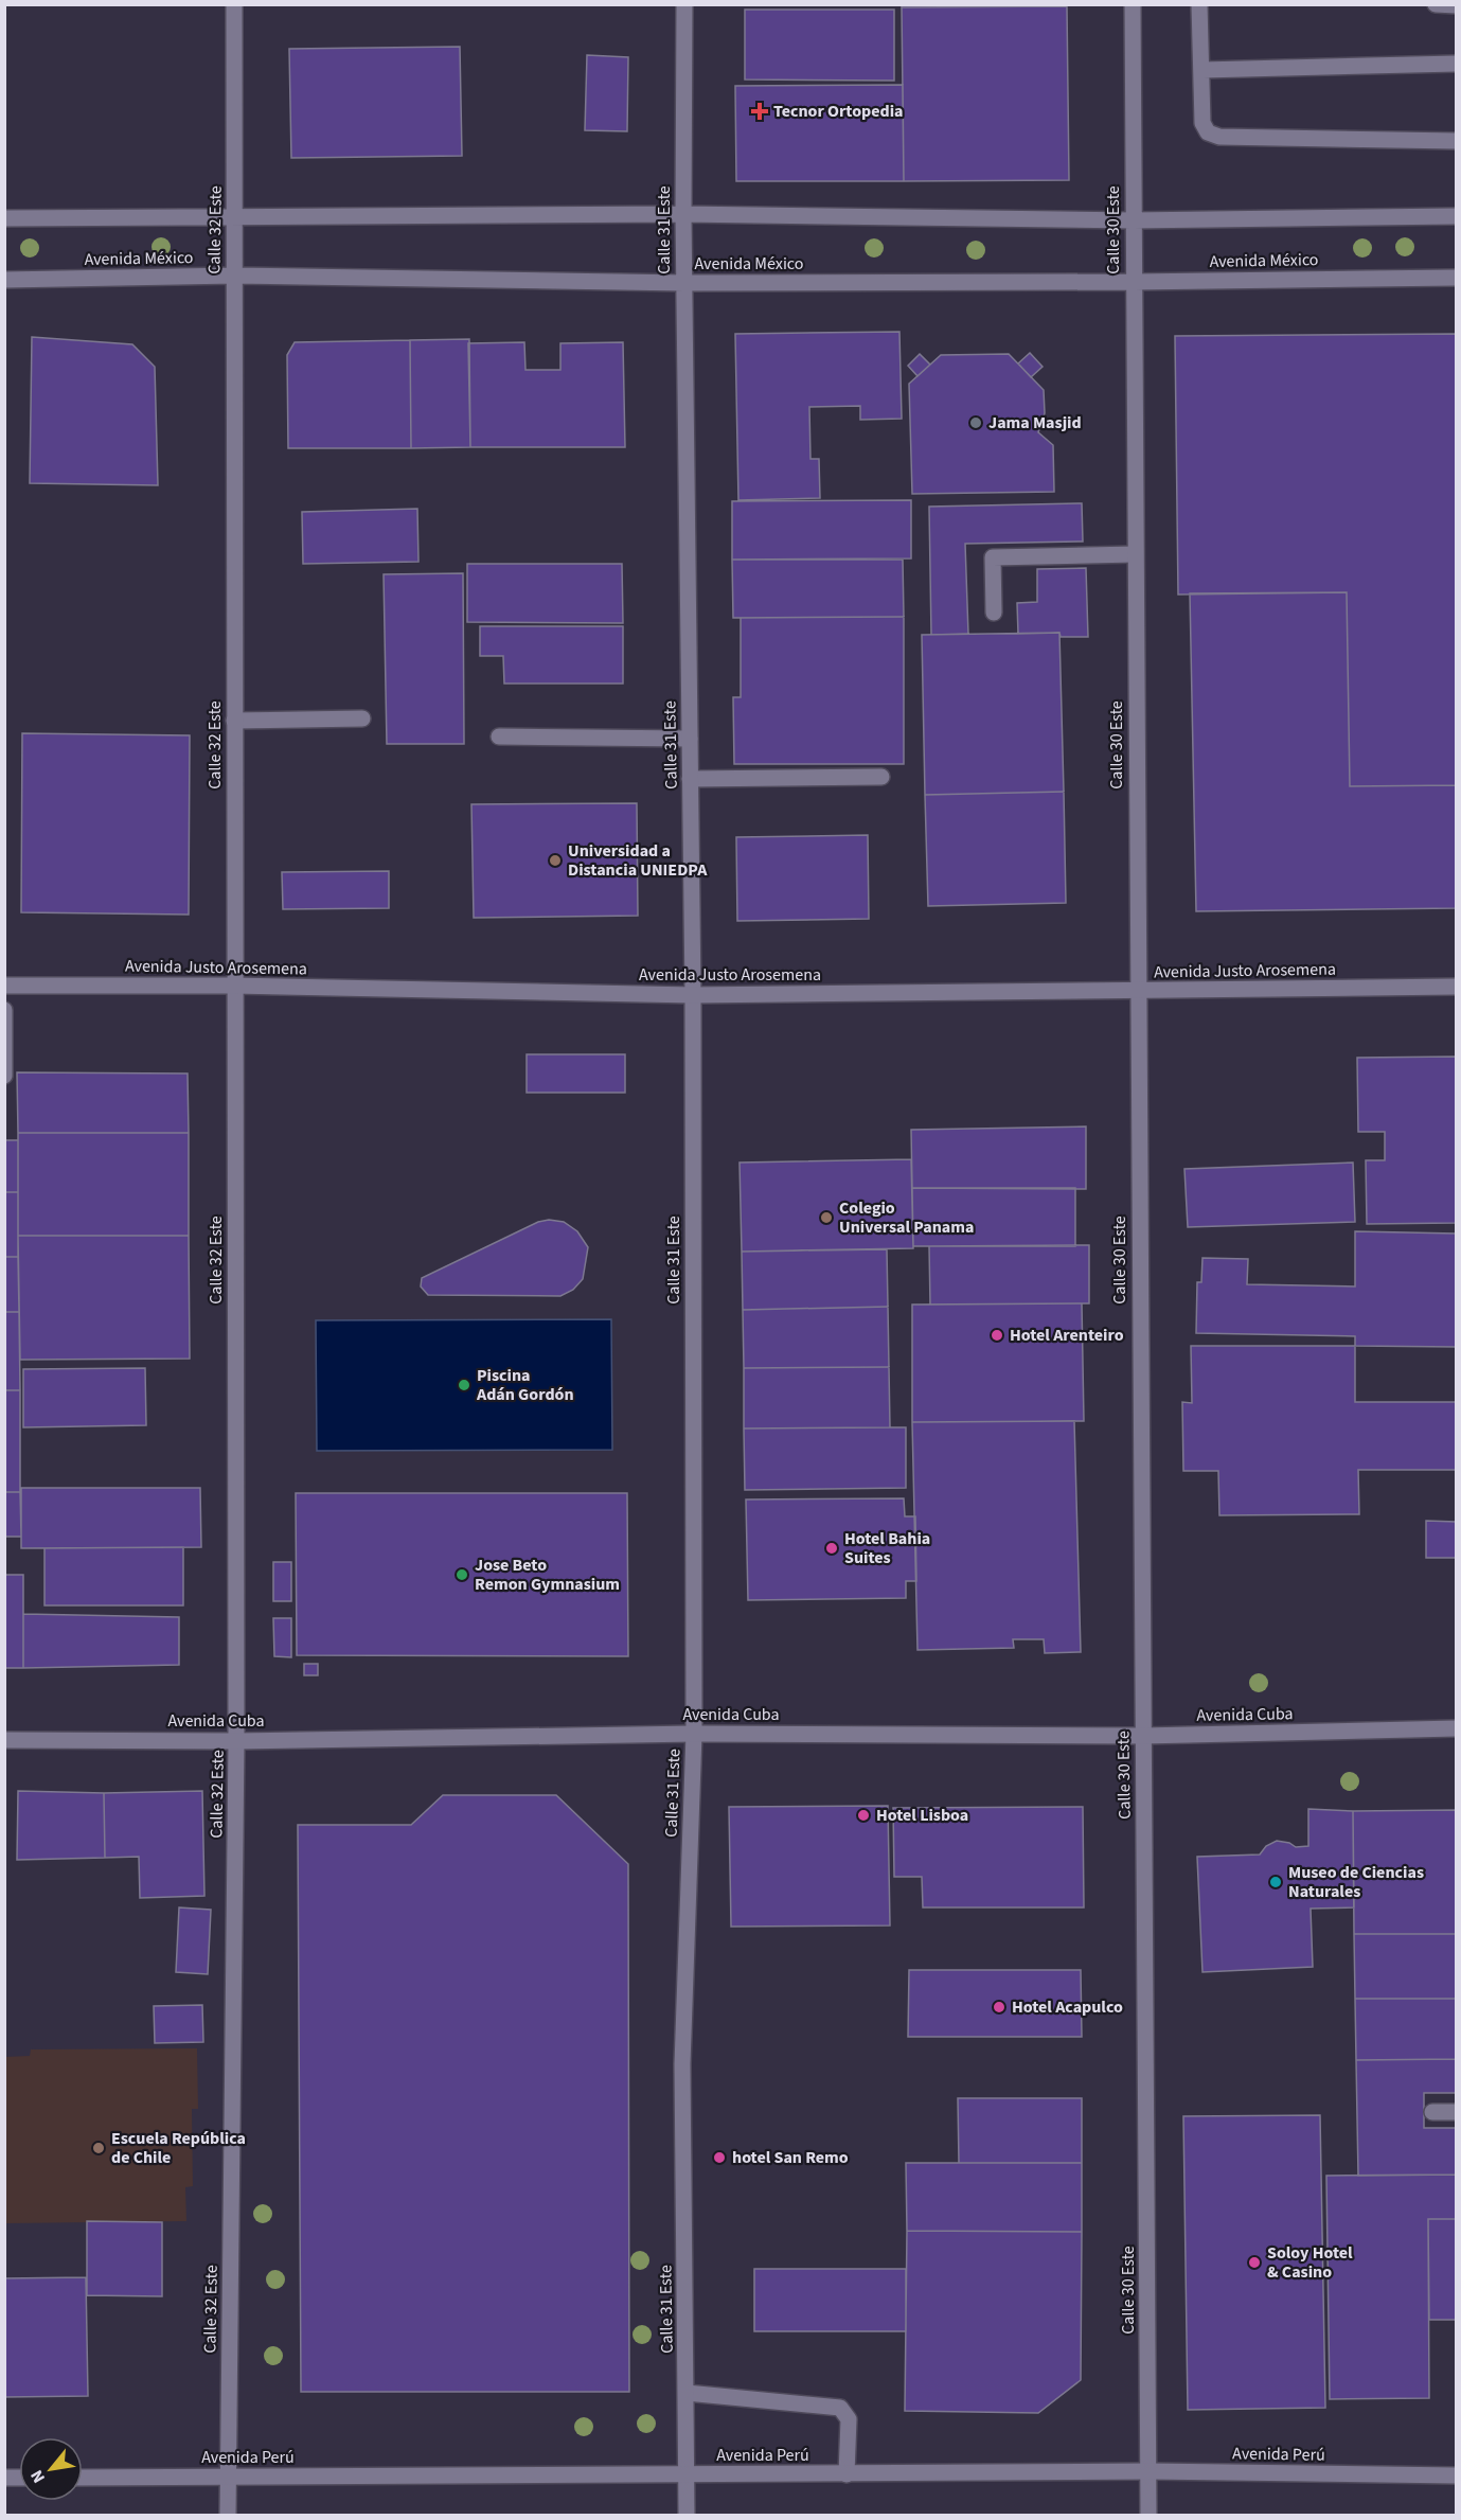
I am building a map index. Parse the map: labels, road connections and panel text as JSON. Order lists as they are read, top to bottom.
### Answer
{
  "streets": {
    "street": [
      "Calle 32 Este",
      "Calle 31 Este",
      "Calle 30 Este",
      "Avenida México",
      "Avenida Justo Arosemena",
      "Avenida Cuba",
      "Avenida Perú"
    ]
  },
  "crossings": [
    ["Calle 32 Este", "Avenida México"],
    ["Calle 32 Este", "Avenida Justo Arosemena"],
    ["Calle 32 Este", "Avenida Cuba"],
    ["Calle 32 Este", "Avenida Perú"],
    ["Calle 31 Este", "Avenida México"],
    ["Calle 31 Este", "Avenida Justo Arosemena"],
    ["Calle 31 Este", "Avenida Cuba"],
    ["Calle 31 Este", "Avenida Perú"],
    ["Calle 30 Este", "Avenida México"],
    ["Calle 30 Este", "Avenida Justo Arosemena"],
    ["Calle 30 Este", "Avenida Cuba"],
    ["Calle 30 Este", "Avenida Perú"]
  ],
  "places": {
    "health": ["Tecnor Ortopedia"],
    "other": [
      "Jama Masjid",
      "Universidad a Distancia UNIEDPA",
      "Colegio Universal Panama",
      "Hotel Arenteiro",
      "Piscina Adán Gordón",
      "Hotel Bahia Suites",
      "Jose Beto Remon Gymnasium",
      "Hotel Lisboa",
      "Museo de Ciencias Naturales",
      "Hotel Acapulco",
      "Escuela República de Chile",
      "hotel San Remo",
      "Soloy Hotel & Casino"
    ]
  },
  "north": "bottom left"
}
